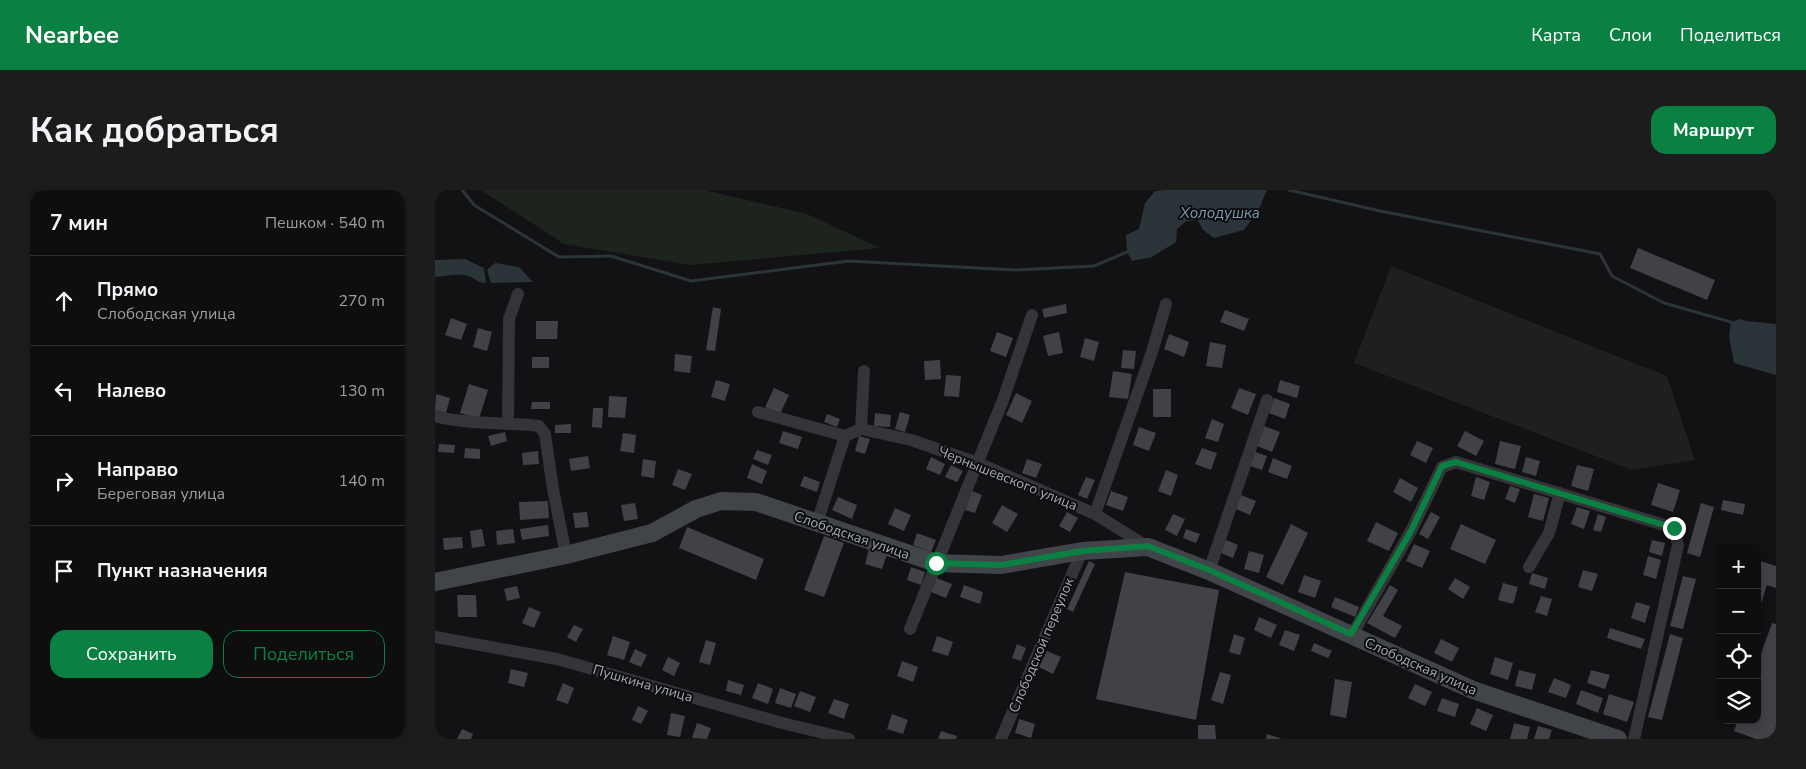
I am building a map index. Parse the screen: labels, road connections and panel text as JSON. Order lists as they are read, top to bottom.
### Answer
{
  "streets": {
    "street": [
      "Чернышевского улица",
      "Слободская улица",
      "Слободской переулок",
      "Пушкина улица"
    ]
  },
  "crossings": [
    ["Чернышевского улица", "Слободская улица"],
    ["Слободская улица", "Слободской переулок"]
  ],
  "water": ["Холодушка"],
  "page": {
    "header": "Nearbee",
    "nav": ["Карта", "Слои", "Поделиться"],
    "buttons": [
      "Маршрут",
      ["Сохранить", "Поделиться"]
    ],
    "title": "Как добраться",
    "heading": ["7 мин", "Пешком · 540 m"],
    "list": [
      ["Прямо", "Слободская улица", "270 m"],
      ["Налево", "130 m"],
      ["Направо", "Береговая улица", "140 m"],
      "Пункт назначения"
    ],
    "map_buttons": ["+", "−"]
  }
}
